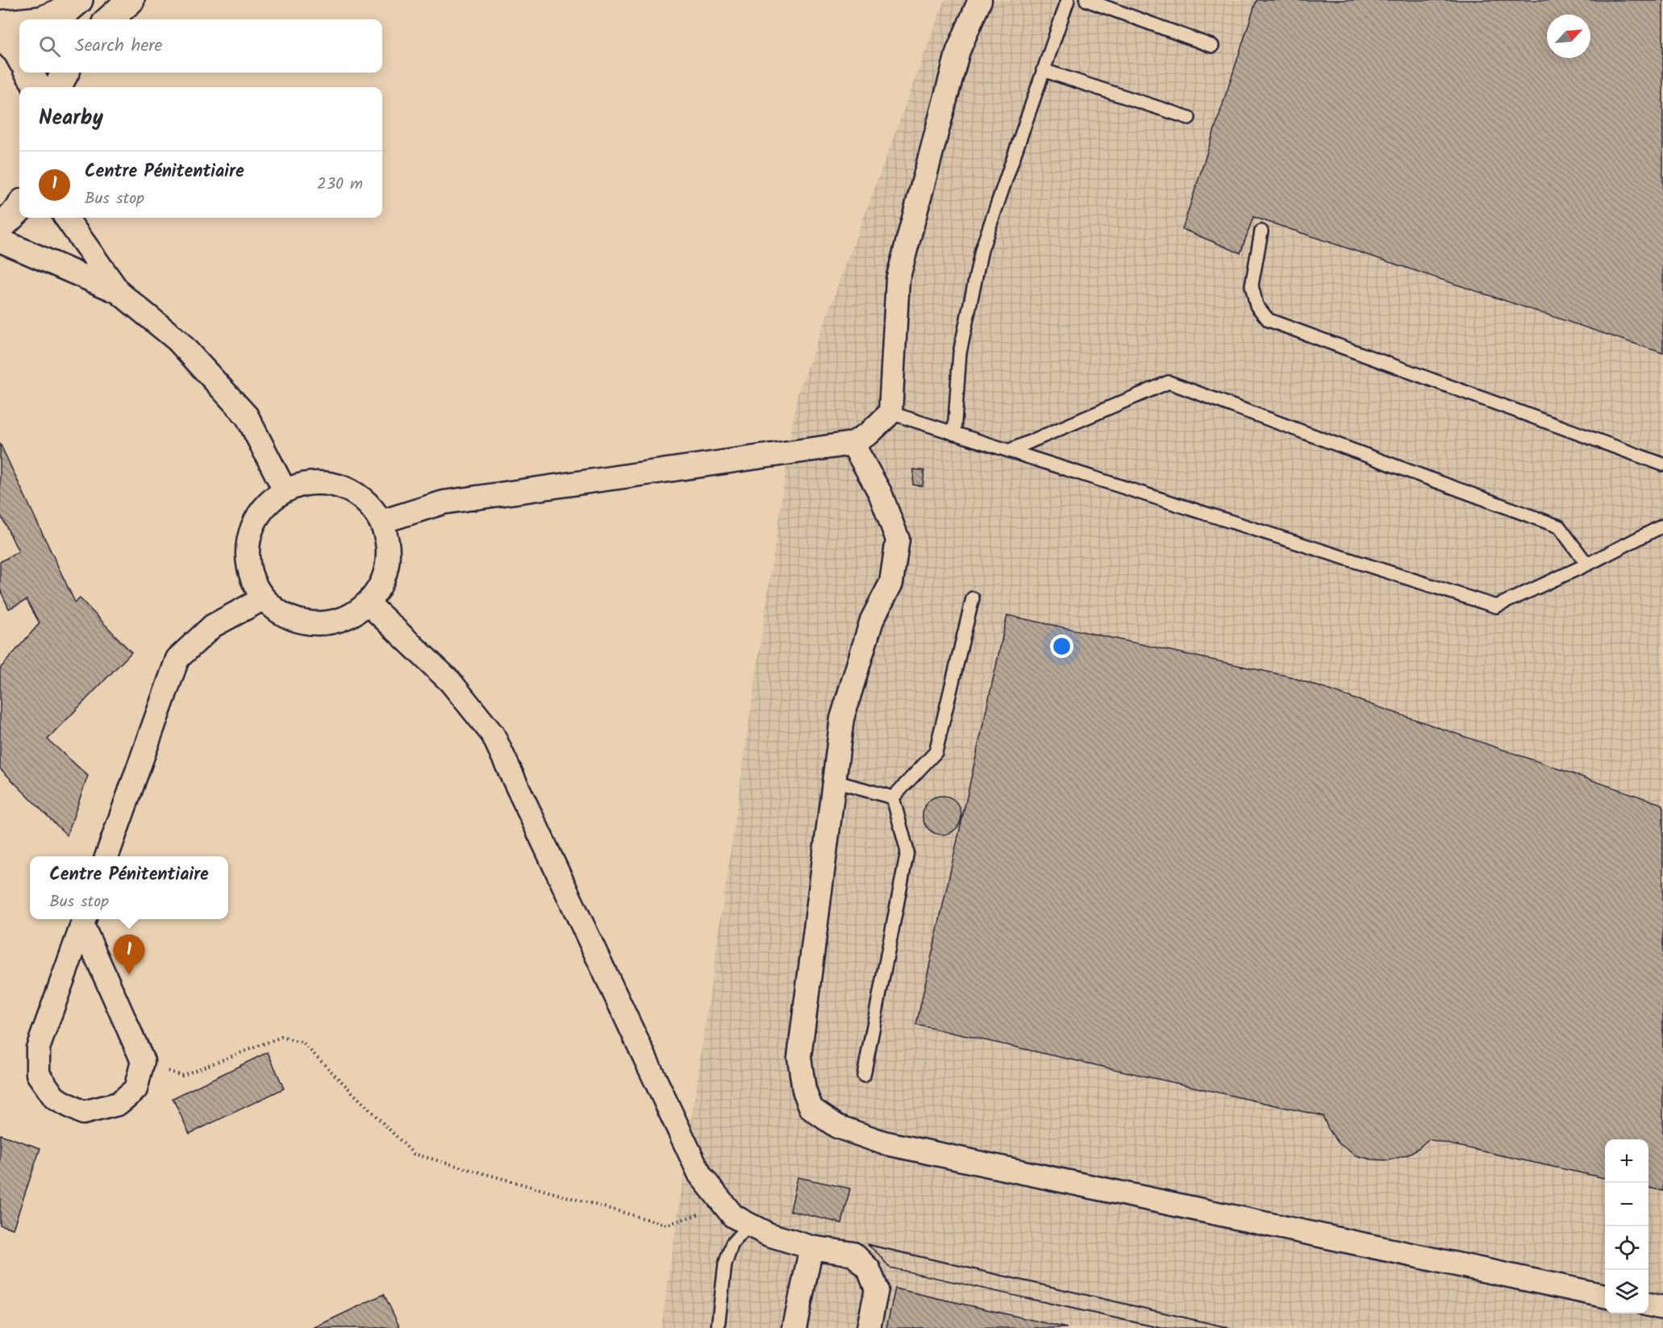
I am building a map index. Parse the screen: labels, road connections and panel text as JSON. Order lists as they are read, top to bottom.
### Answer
{
  "north": "top right",
  "page": {
    "search": "Search here",
    "heading": "Nearby",
    "list": [
      {
        "mark": "1",
        "name": "Centre Pénitentiaire",
        "note": "Bus stop",
        "value": "230 m"
      }
    ],
    "popup": ["Centre Pénitentiaire", "Bus stop"],
    "pins": "1",
    "map_buttons": ["+", "−"]
  }
}
